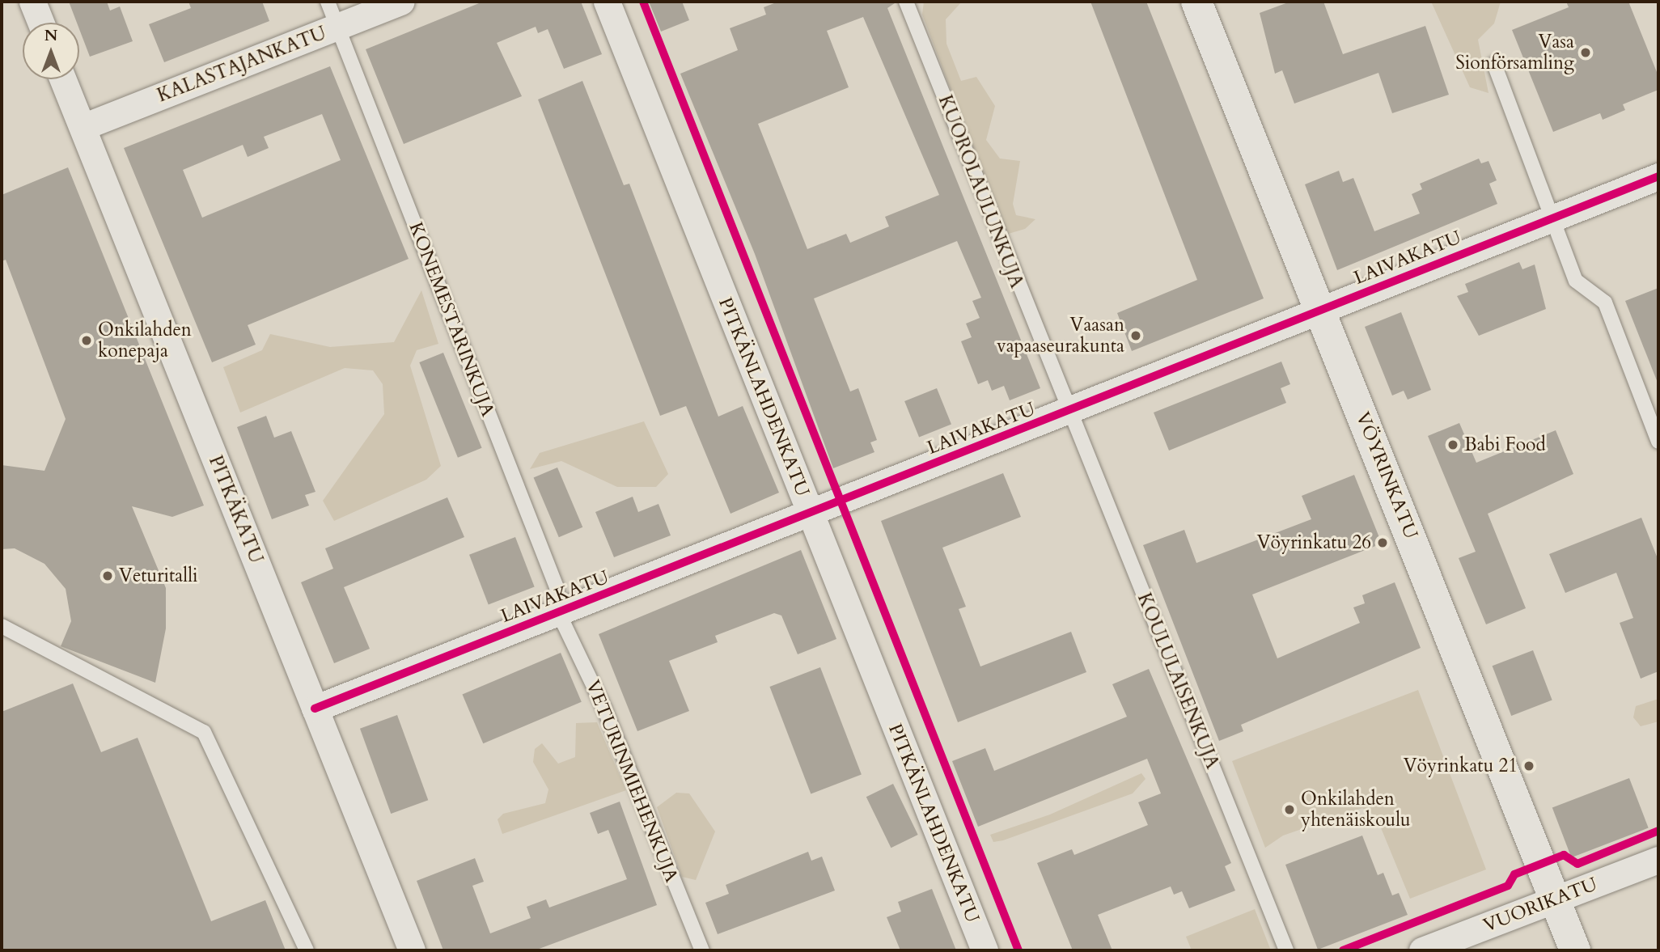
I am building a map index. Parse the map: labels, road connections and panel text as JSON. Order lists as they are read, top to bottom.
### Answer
{
  "streets": {
    "main road": ["VÖYRINKATU"],
    "street": [
      "KALASTAJANKATU",
      "LAIVAKATU",
      "PITKÄNLAHDENKATU",
      "PITKÄKATU",
      "VUORIKATU"
    ],
    "lane": [
      "KUOROLAULUNKUJA",
      "KONEMESTARINKUJA",
      "KOULULAISENKUJA",
      "VETURINMIEHENKUJA"
    ]
  },
  "crossings": [
    ["KALASTAJANKATU", "KONEMESTARINKUJA"],
    ["KALASTAJANKATU", "PITKÄKATU"],
    ["KUOROLAULUNKUJA", "LAIVAKATU"],
    ["KUOROLAULUNKUJA", "KOULULAISENKUJA"],
    ["LAIVAKATU", "KONEMESTARINKUJA"],
    ["LAIVAKATU", "PITKÄNLAHDENKATU"],
    ["LAIVAKATU", "VÖYRINKATU"],
    ["LAIVAKATU", "PITKÄKATU"],
    ["LAIVAKATU", "KOULULAISENKUJA"],
    ["LAIVAKATU", "VETURINMIEHENKUJA"],
    ["KONEMESTARINKUJA", "VETURINMIEHENKUJA"],
    ["VÖYRINKATU", "VUORIKATU"]
  ],
  "places": [
    "Vasa Sionförsamling",
    "Vaasan vapaaseurakunta",
    "Onkilahden konepaja",
    "Babi Food",
    "Vöyrinkatu 26",
    "Veturitalli",
    "Vöyrinkatu 21",
    "Onkilahden yhtenäiskoulu"
  ],
  "north": "top"
}
